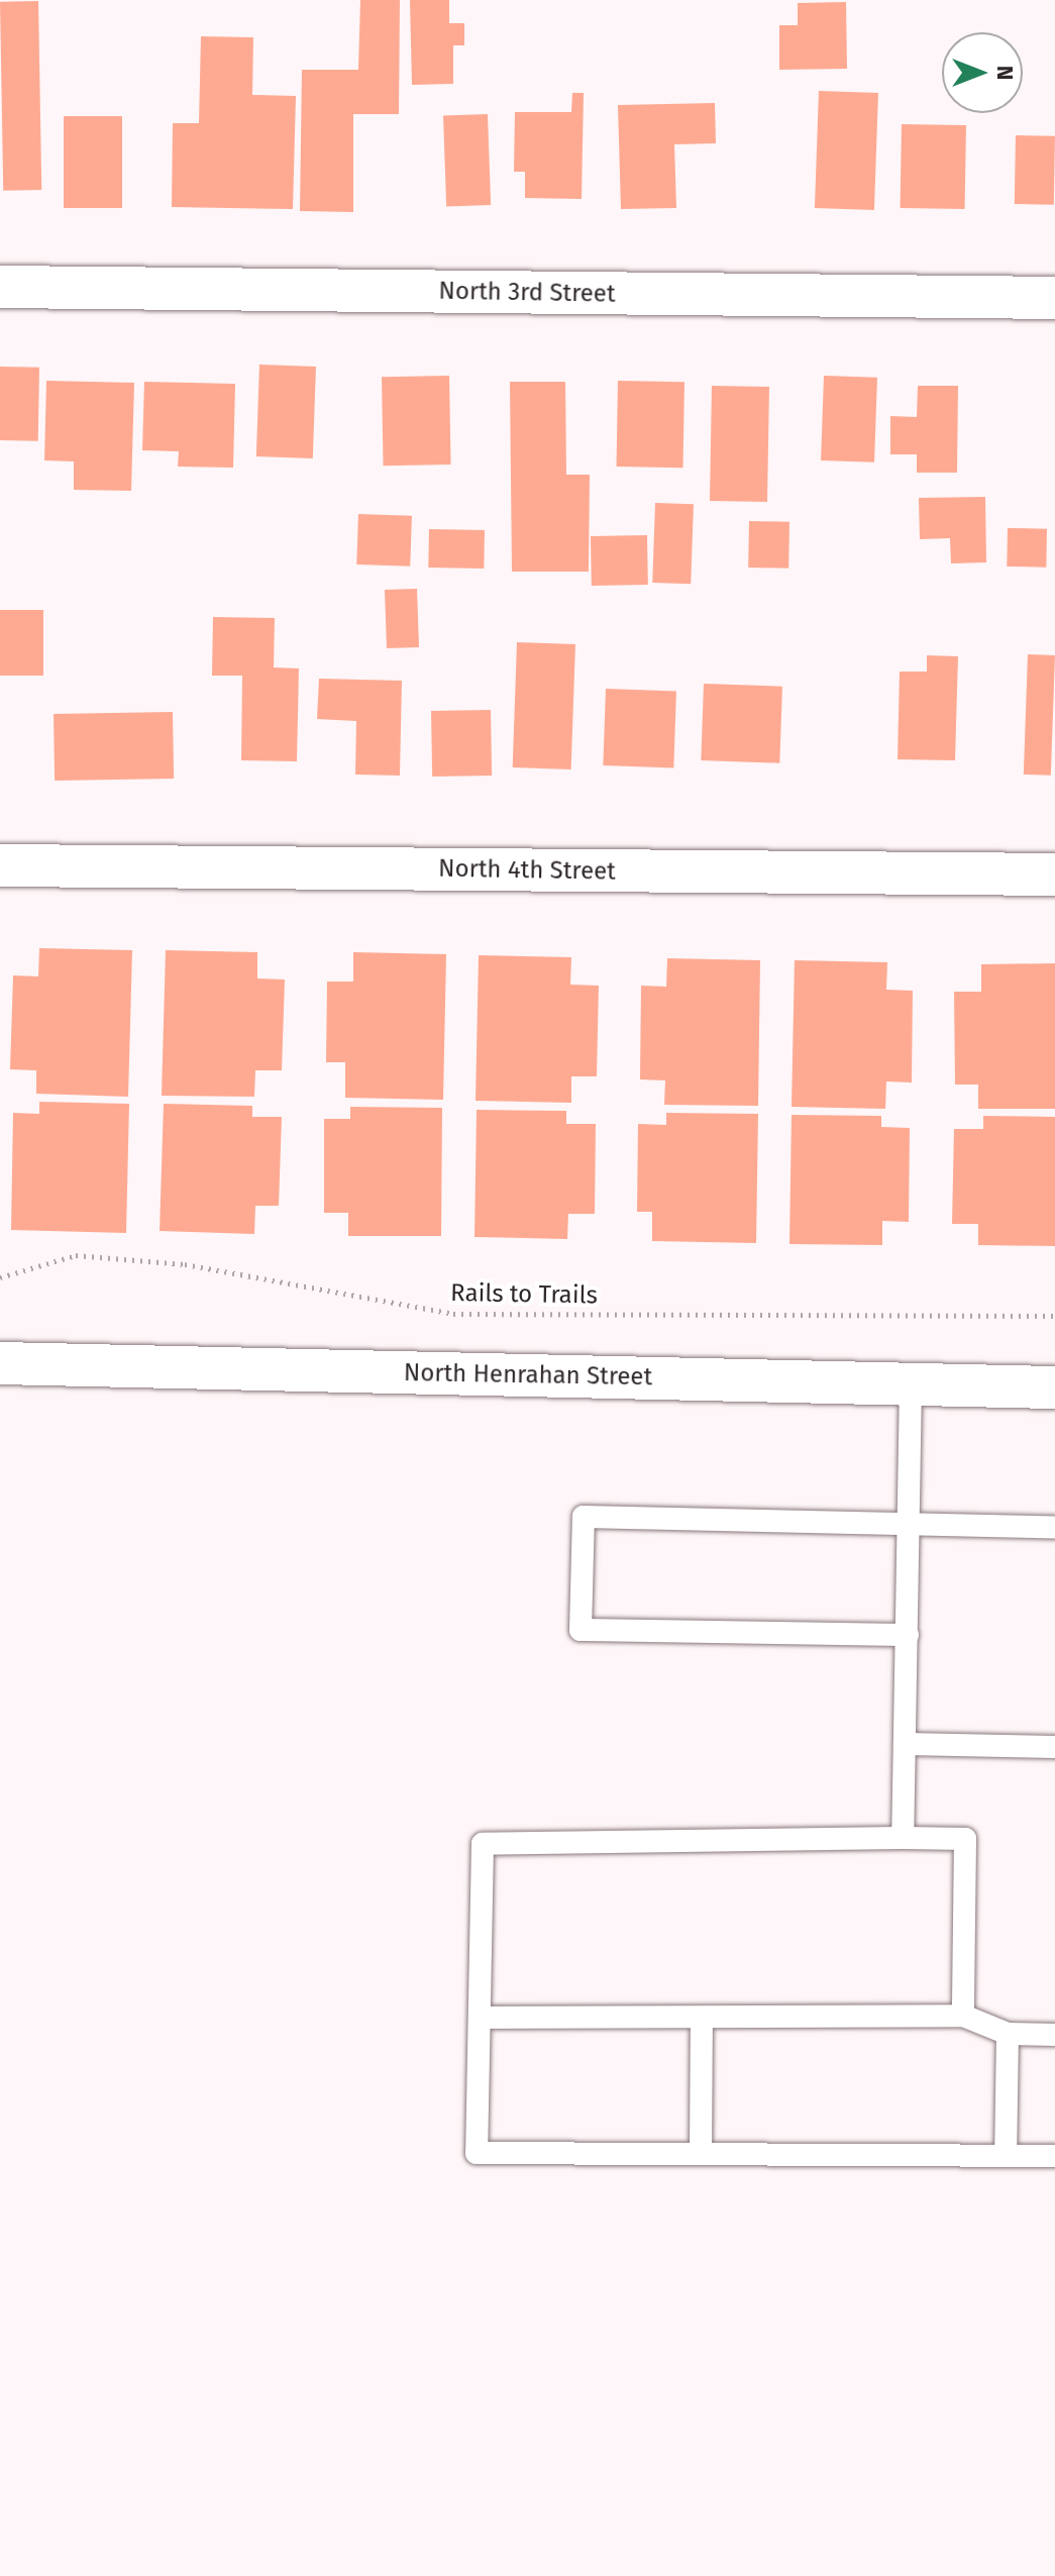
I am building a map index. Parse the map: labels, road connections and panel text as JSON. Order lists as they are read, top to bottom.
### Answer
{
  "streets": {
    "street": ["North 3rd Street", "North 4th Street", "North Henrahan Street"],
    "path": ["Rails to Trails"]
  },
  "north": "right"
}
